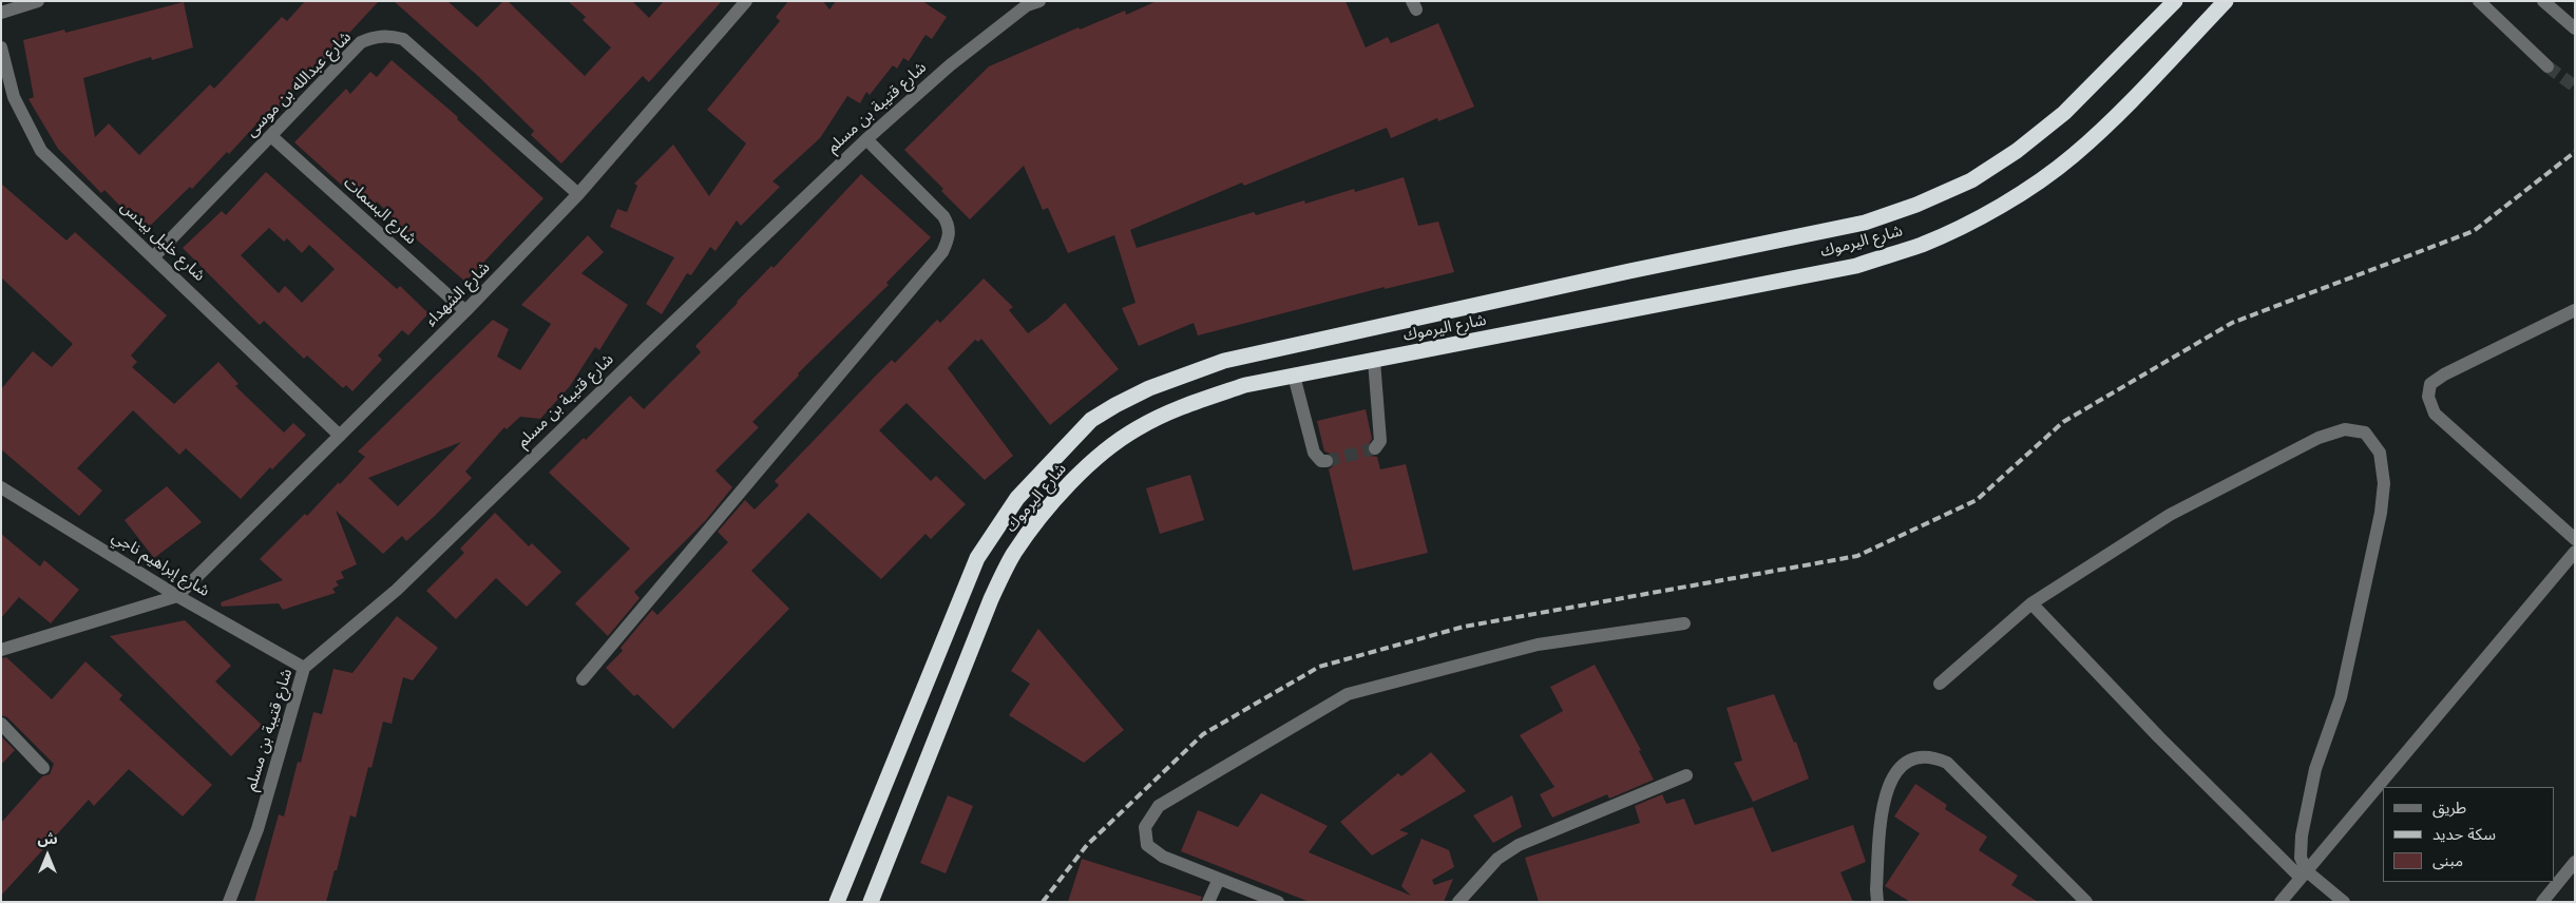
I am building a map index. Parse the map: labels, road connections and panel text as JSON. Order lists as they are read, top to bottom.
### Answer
{
  "streets": {
    "highway": ["شارع اليرموك"],
    "street": [
      "شارع عبدالله بن موسى",
      "شارع قتيبة بن مسلم",
      "شارع البسمات",
      "شارع خليل بيدس",
      "شارع الشهداء",
      "شارع إبراهيم ناجي"
    ]
  },
  "crossings": [
    ["شارع عبدالله بن موسى", "شارع البسمات"],
    ["شارع عبدالله بن موسى", "شارع خليل بيدس"],
    ["شارع عبدالله بن موسى", "شارع الشهداء"],
    ["شارع قتيبة بن مسلم", "شارع إبراهيم ناجي"],
    ["شارع البسمات", "شارع الشهداء"],
    ["شارع خليل بيدس", "شارع الشهداء"],
    ["شارع الشهداء", "شارع إبراهيم ناجي"]
  ],
  "legend": ["طريق", "سكة حديد", "مبنى"],
  "north": "top"
}
